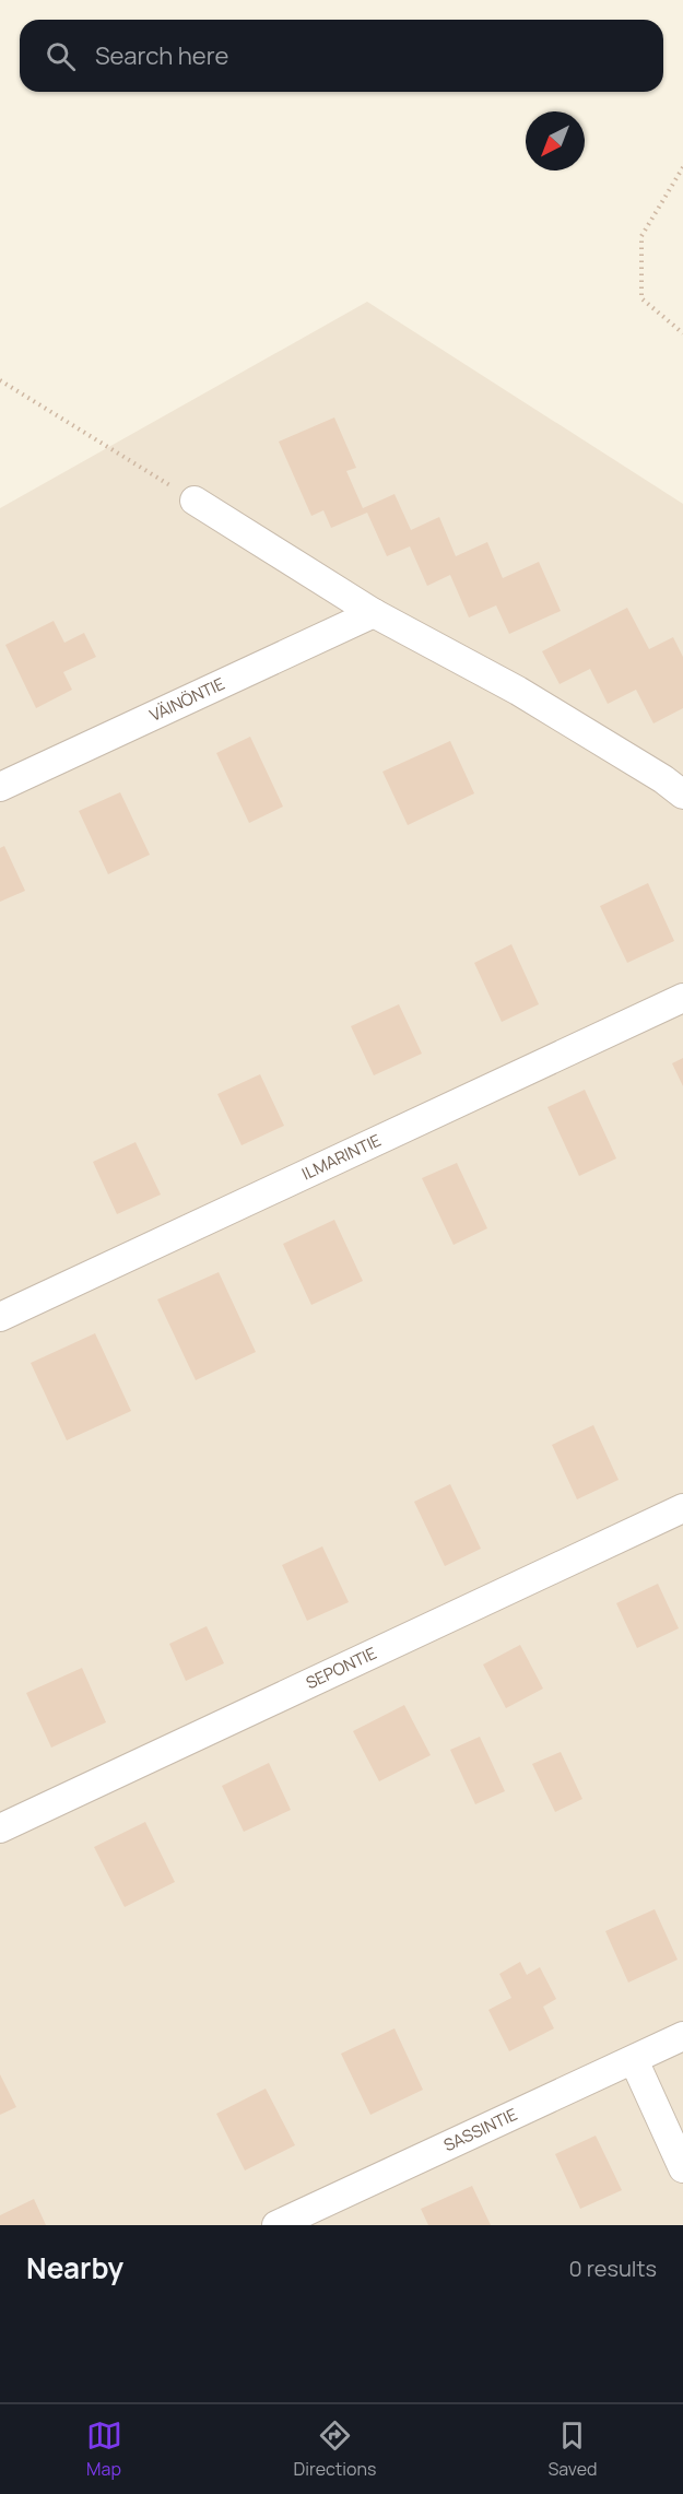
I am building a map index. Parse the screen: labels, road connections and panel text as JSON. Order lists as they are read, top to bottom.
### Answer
{
  "streets": {
    "street": [
      "VÄINÖNTIE",
      "ILMARINTIE",
      "SEPONTIE",
      "SASSINTIE"
    ]
  },
  "north": "bottom left",
  "page": {
    "search": "Search here",
    "heading": ["Nearby", "0 results"],
    "nav": ["Map", "Directions", "Saved"]
  }
}
